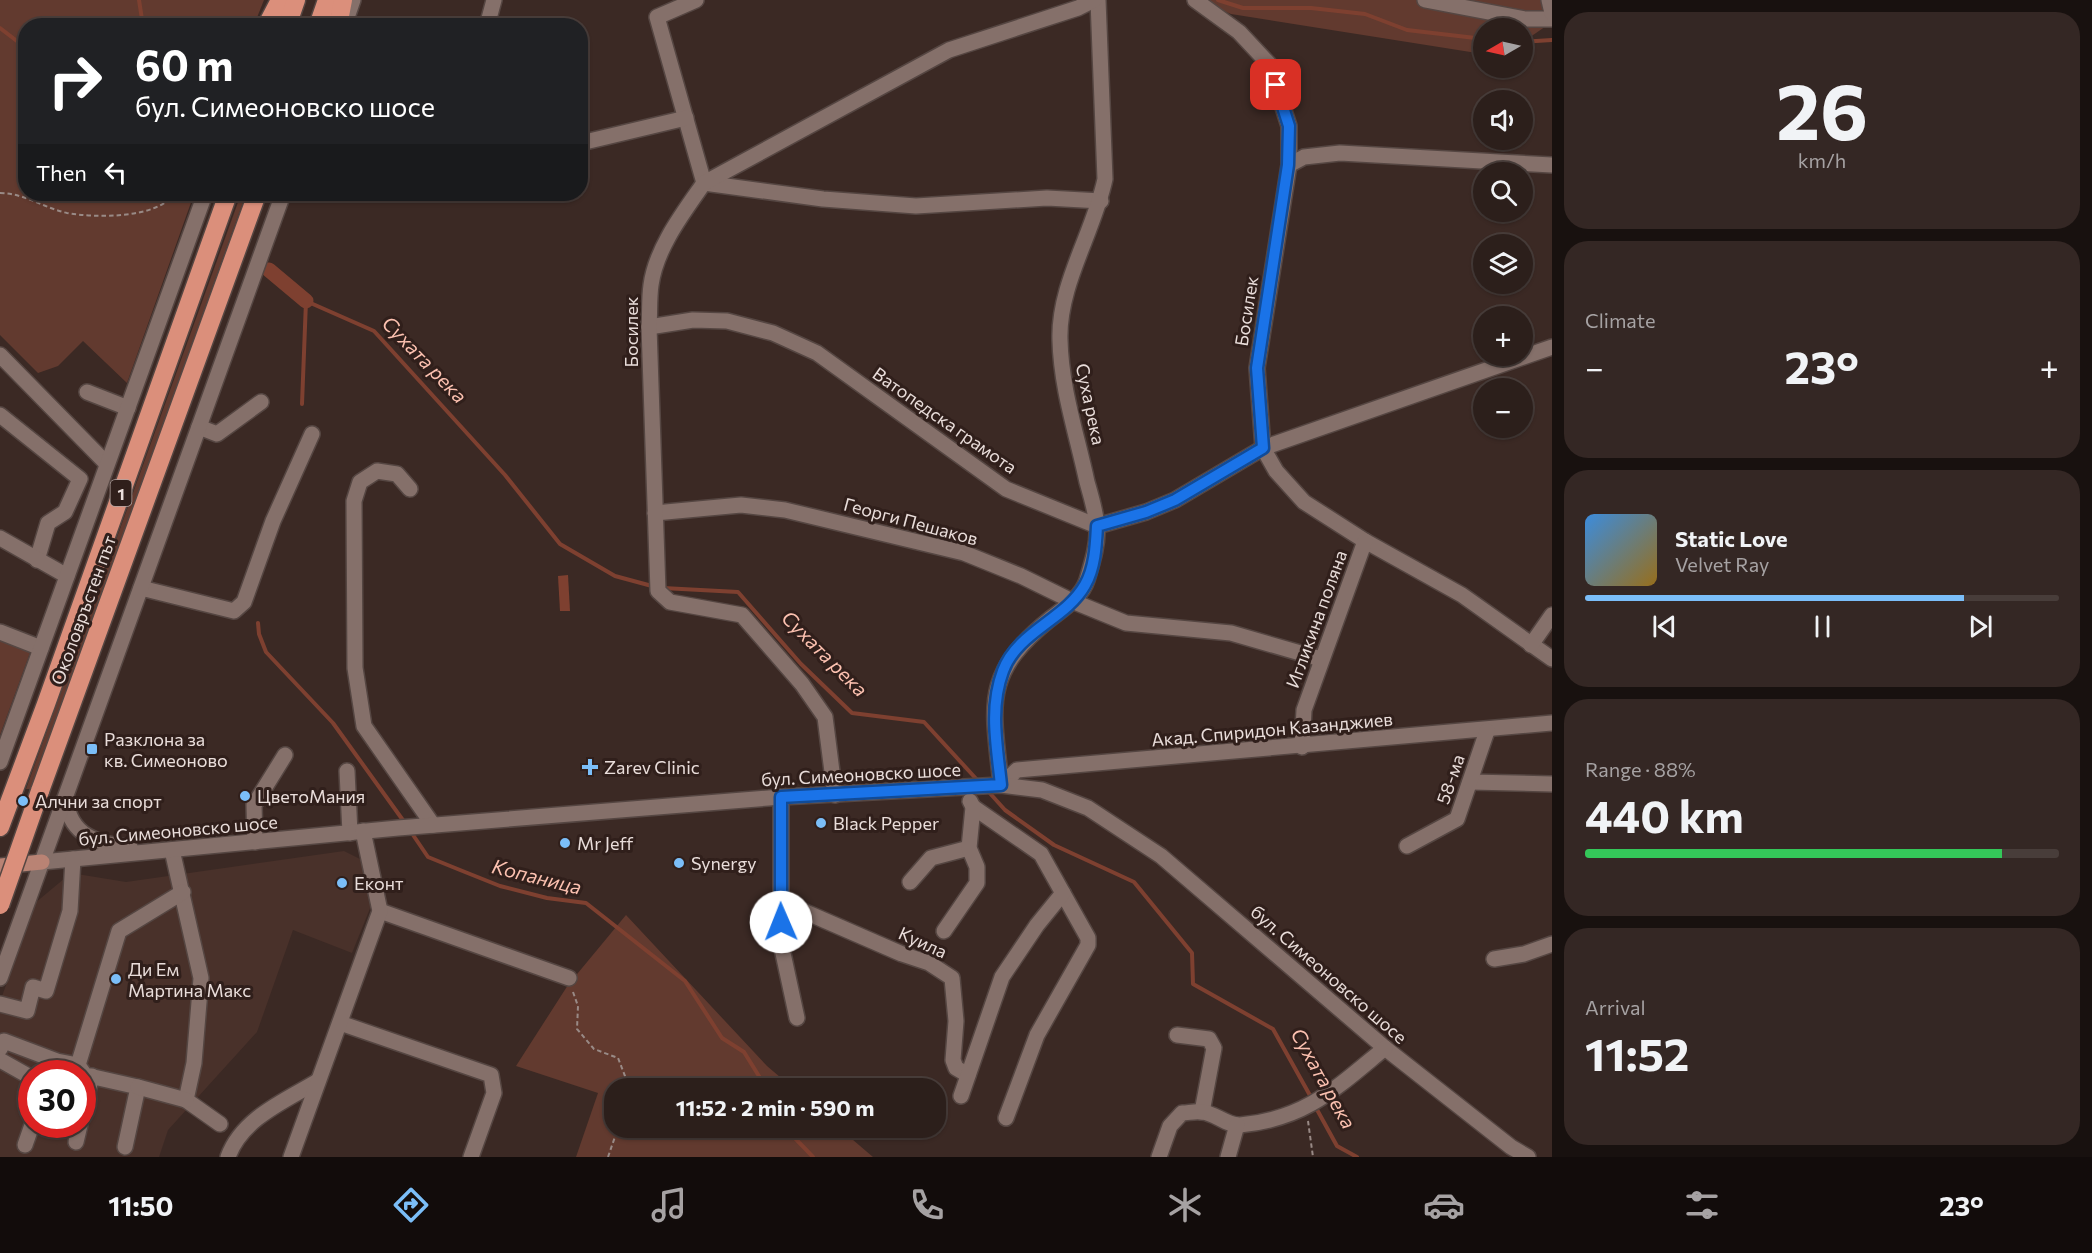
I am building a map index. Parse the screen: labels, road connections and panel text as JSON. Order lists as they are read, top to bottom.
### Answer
{
  "streets": {
    "highway": ["1", "Околовръстен път"],
    "main road": ["бул. Симеоновско шосе"],
    "street": [
      "Босилек",
      "Суха река",
      "Ватопедска грамота",
      "Георги Пешаков",
      "Игликина поляна",
      "Акад. Спиридон Казанджиев",
      "58-ма",
      "Куила"
    ]
  },
  "crossings": [
    ["Босилек", "Суха река"],
    ["Босилек", "Ватопедска грамота"],
    ["Босилек", "Георги Пешаков"],
    ["Босилек", "Игликина поляна"],
    ["Босилек", "бул. Симеоновско шосе"],
    ["Суха река", "Ватопедска грамота"],
    ["Суха река", "Георги Пешаков"],
    ["Суха река", "Акад. Спиридон Казанджиев"],
    ["Суха река", "бул. Симеоновско шосе"],
    ["Георги Пешаков", "Игликина поляна"],
    ["Игликина поляна", "Акад. Спиридон Казанджиев"],
    ["Акад. Спиридон Казанджиев", "бул. Симеоновско шосе"],
    ["Акад. Спиридон Казанджиев", "58-ма"]
  ],
  "water": ["Сухата река", "Копаница"],
  "places": {
    "transit": ["Разклона за кв. Симеоново"],
    "health": ["Zarev Clinic"],
    "other": [
      "ЦветоМания",
      "Алчни за спорт",
      "Black Pepper",
      "Mr Jeff",
      "Synergy",
      "Еконт",
      "Ди Ем Мартина Макс"
    ]
  },
  "north": "left",
  "page": {
    "tile": [
      ["26", "km/h"],
      "Climate",
      ["Range · 88%", "440 km"],
      ["Arrival", "11:52"]
    ],
    "map_buttons": ["+", "−"],
    "turn": ["60 m", "бул. Симеоновско шосе"],
    "then": "Then",
    "heat": ["−", "23°", "+"],
    "song": ["Static Love", "Velvet Ray"],
    "limit": "30",
    "trip": "11:52 · 2 min · 590 m",
    "tabs": ["11:50", "23°"]
  }
}
